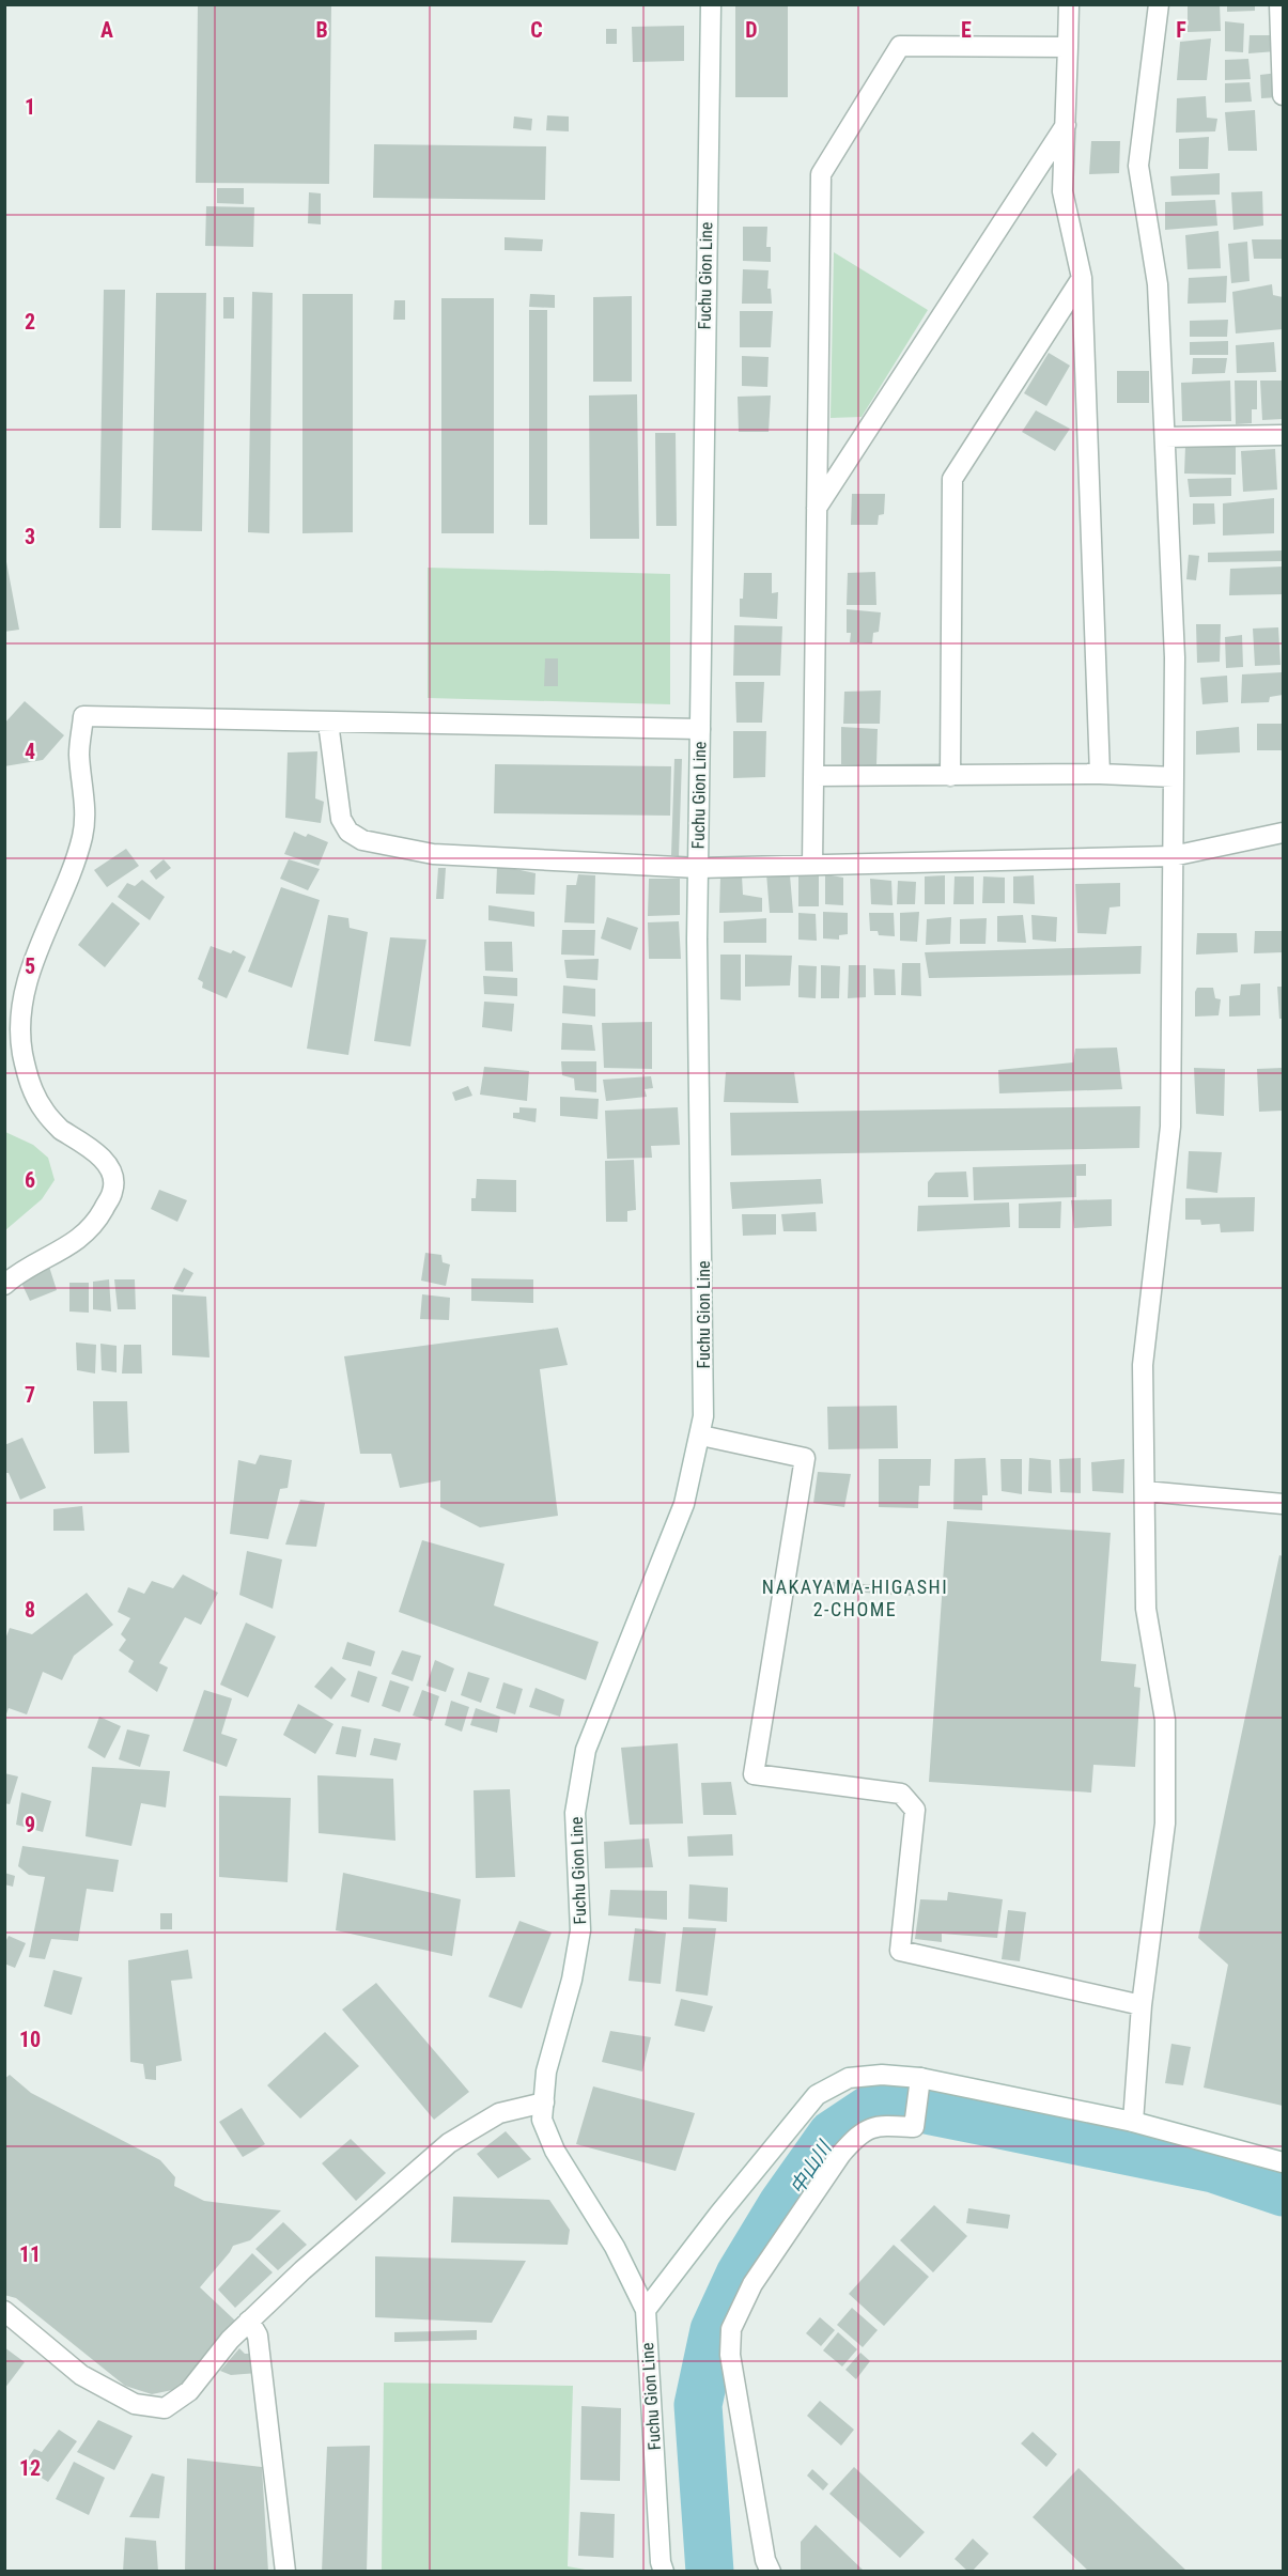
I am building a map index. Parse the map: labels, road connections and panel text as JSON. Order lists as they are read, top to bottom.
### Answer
{
  "streets": {
    "street": ["Fuchu Gion Line"]
  },
  "districts": ["NAKAYAMA-HIGASHI 2-CHOME"],
  "water": ["中山川"],
  "grid": {
    "columns": [
      "A",
      "B",
      "C",
      "D",
      "E",
      "F"
    ],
    "rows": [
      "1",
      "2",
      "3",
      "4",
      "5",
      "6",
      "7",
      "8",
      "9",
      "10",
      "11",
      "12"
    ]
  }
}
